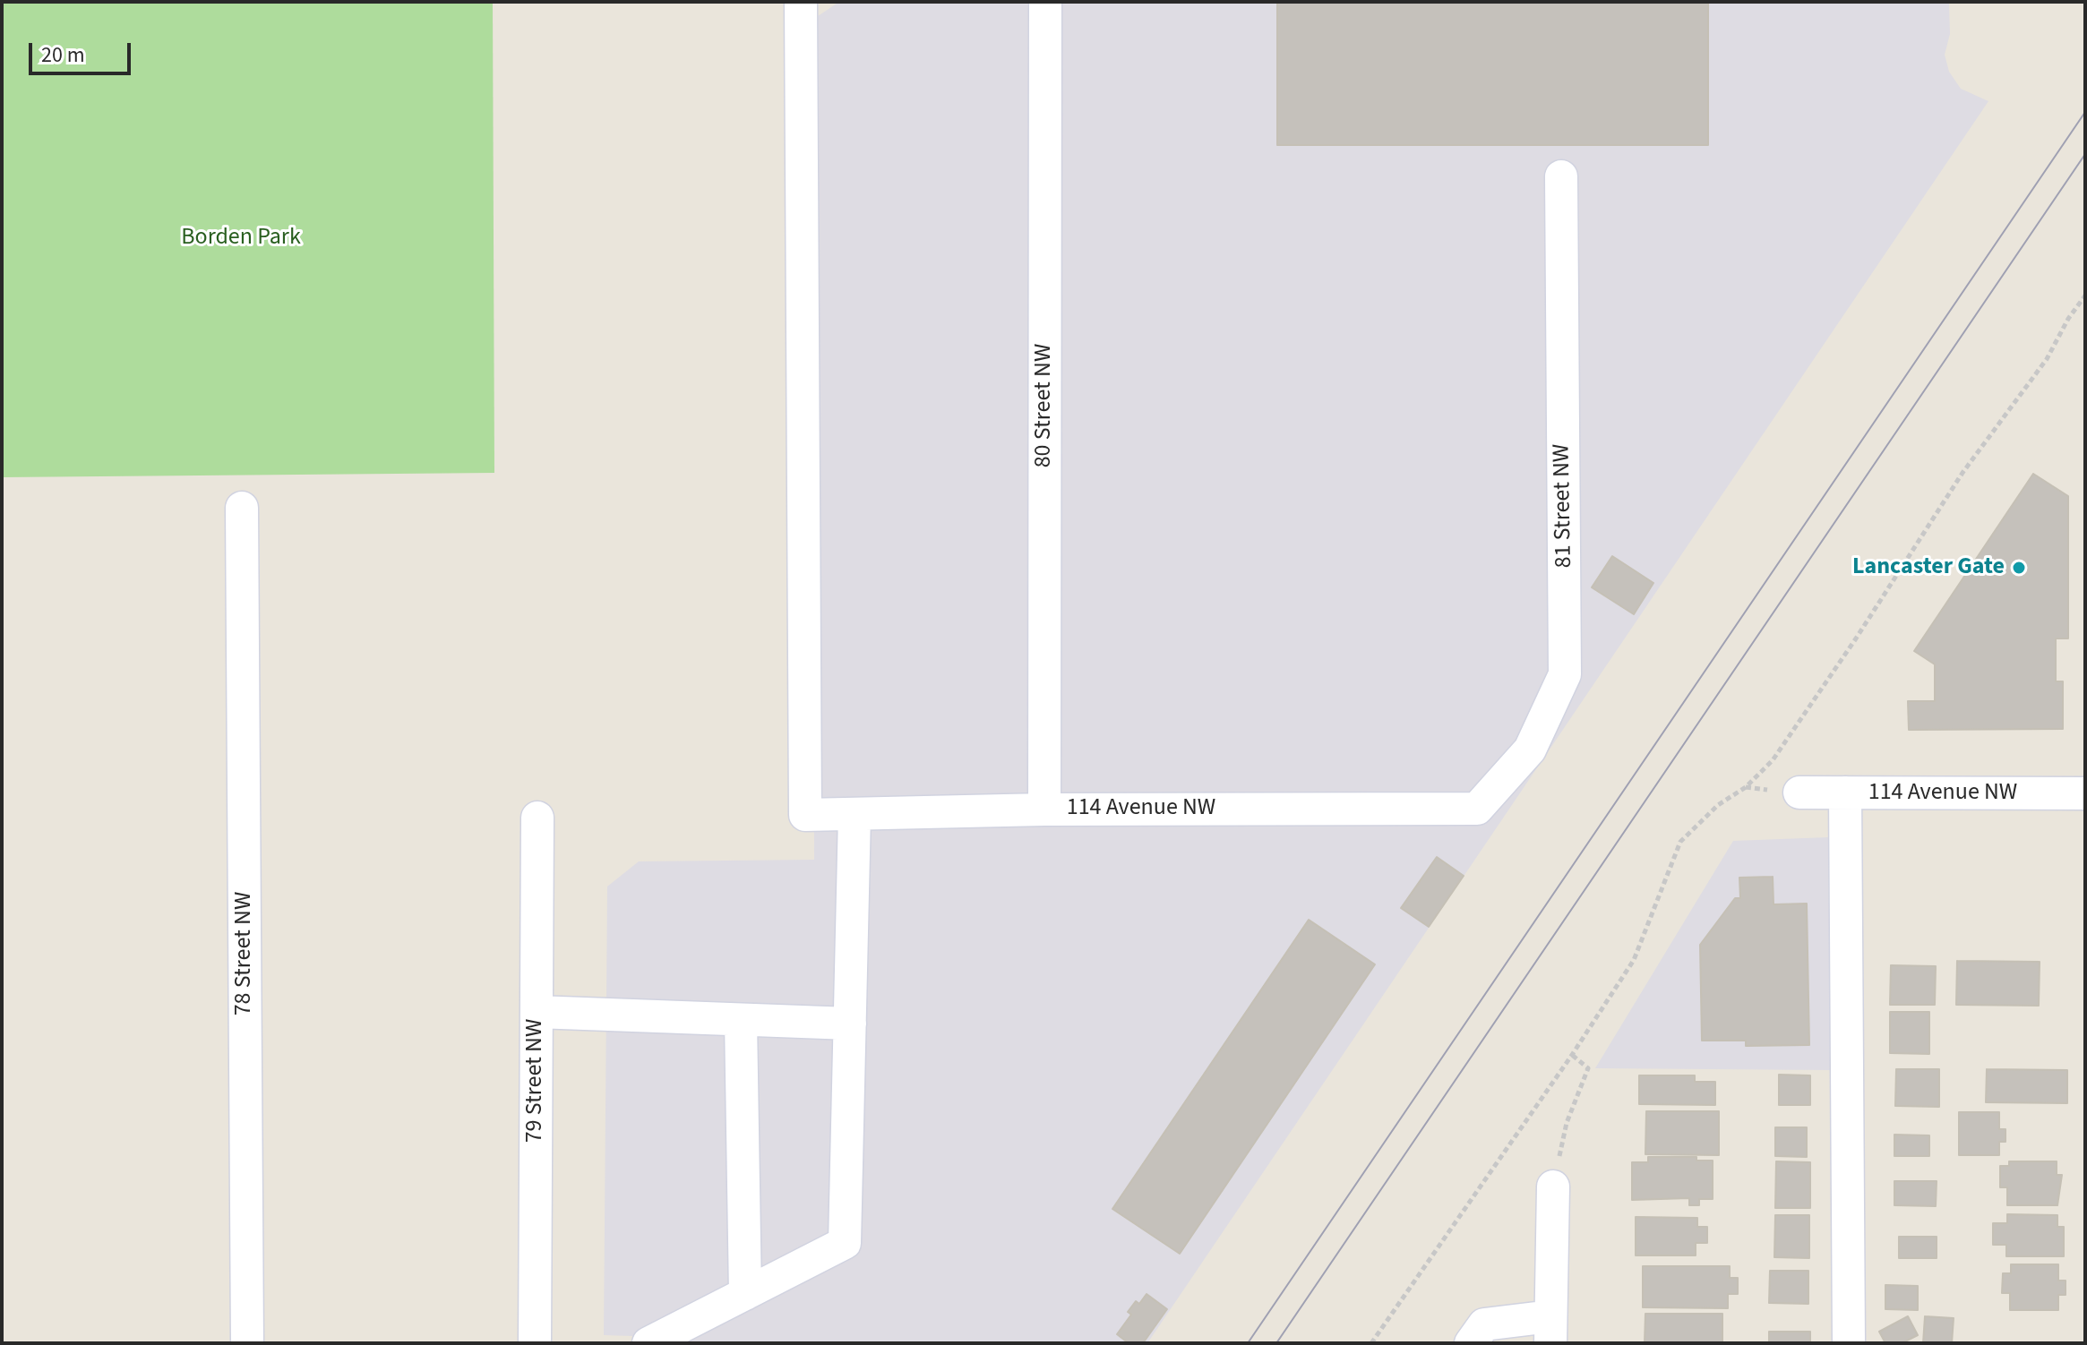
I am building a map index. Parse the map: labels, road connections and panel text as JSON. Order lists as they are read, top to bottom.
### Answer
{
  "streets": {
    "street": [
      "80 Street NW",
      "81 Street NW",
      "114 Avenue NW",
      "78 Street NW",
      "79 Street NW"
    ]
  },
  "crossings": [
    ["80 Street NW", "114 Avenue NW"],
    ["81 Street NW", "114 Avenue NW"]
  ],
  "parks": ["Borden Park"],
  "places": ["Lancaster Gate"],
  "scale_bar": "20 m"
}
